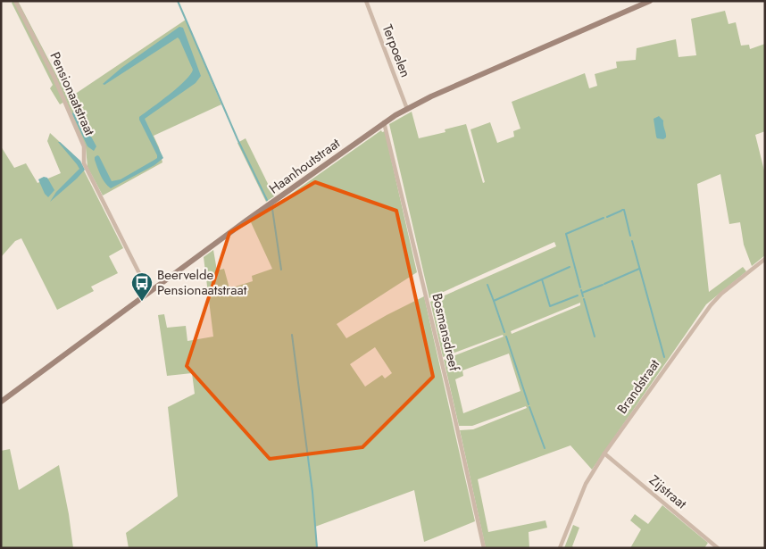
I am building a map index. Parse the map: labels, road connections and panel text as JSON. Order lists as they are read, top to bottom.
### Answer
{
  "streets": {
    "street": [
      "Terpoelen",
      "Pensionaatstraat",
      "Haanhoutstraat",
      "Bosmansdreef",
      "Brandstraat",
      "Zijstraat"
    ]
  },
  "crossings": [
    ["Terpoelen", "Haanhoutstraat"],
    ["Pensionaatstraat", "Haanhoutstraat"],
    ["Haanhoutstraat", "Bosmansdreef"],
    ["Brandstraat", "Zijstraat"]
  ],
  "places": {
    "bus stop": ["Beervelde Pensionaatstraat"]
  }
}
